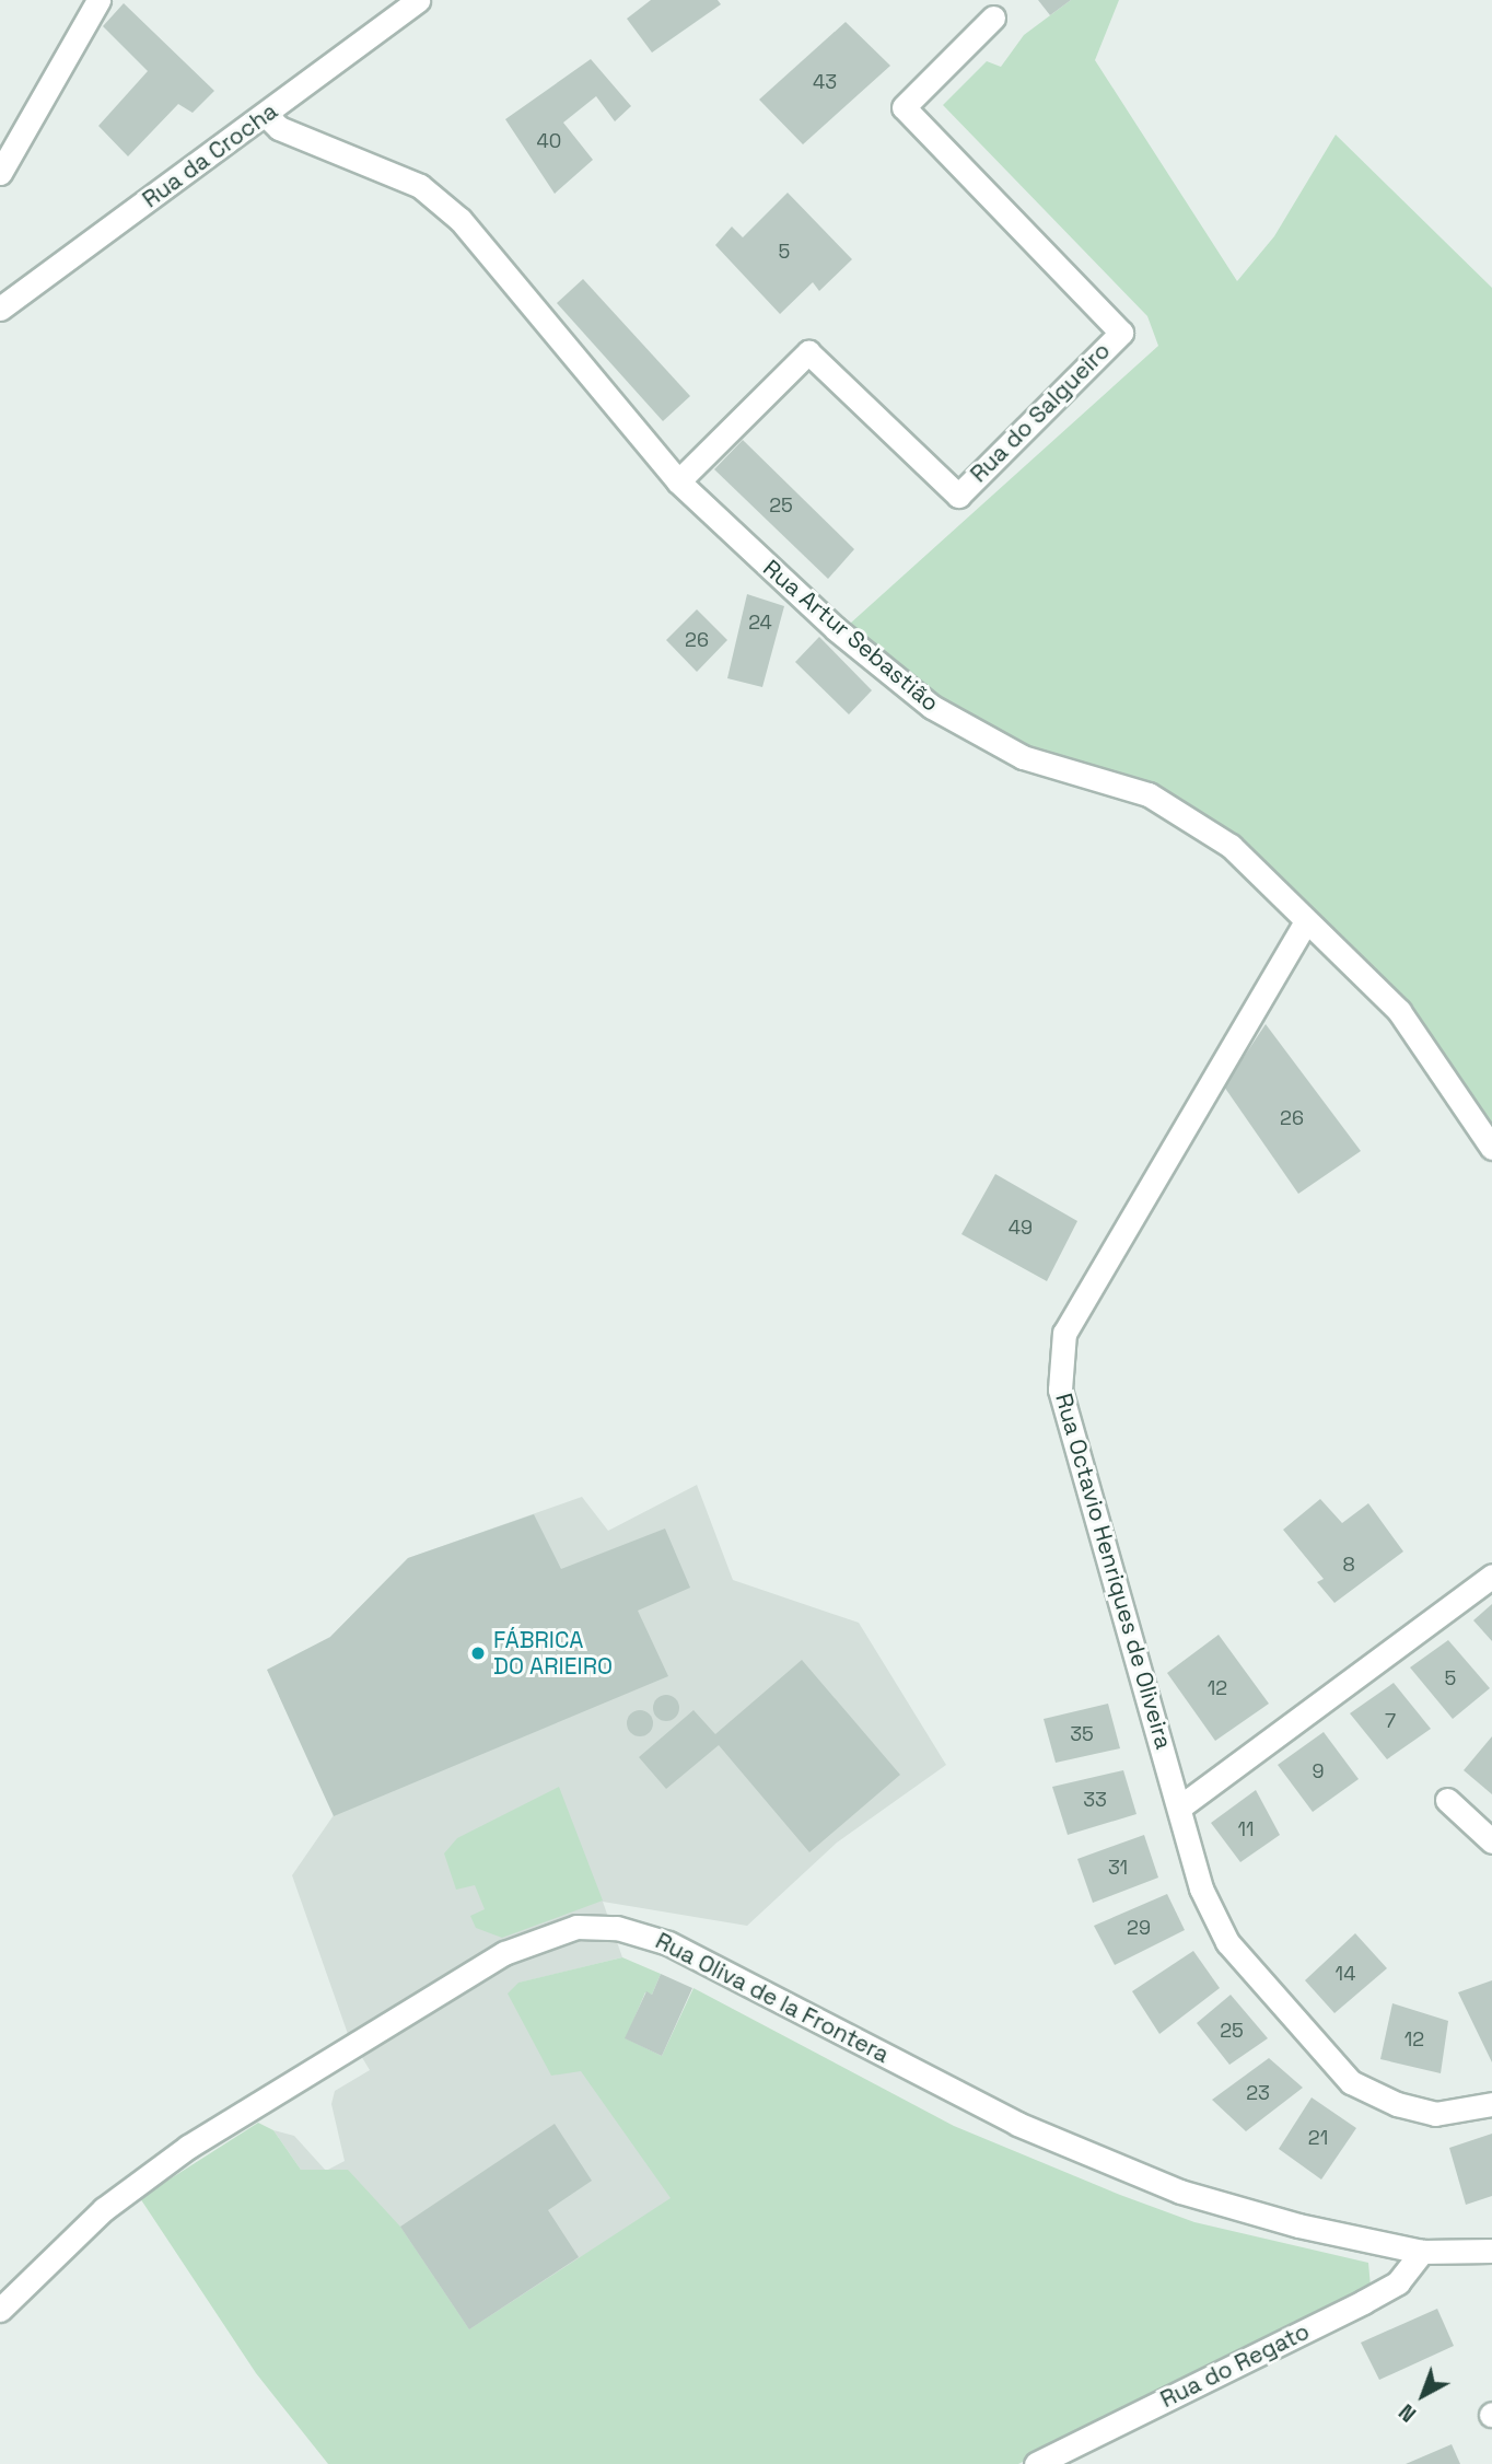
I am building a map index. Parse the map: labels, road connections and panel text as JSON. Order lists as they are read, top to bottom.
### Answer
{
  "streets": {
    "street": [
      "Rua da Crocha",
      "Rua do Salgueiro",
      "Rua Artur Sebastião",
      "Rua Octavio Henriques de Oliveira",
      "Rua Oliva de la Frontera",
      "Rua do Regato"
    ]
  },
  "crossings": [
    ["Rua da Crocha", "Rua Artur Sebastião"],
    ["Rua do Salgueiro", "Rua Artur Sebastião"],
    ["Rua Artur Sebastião", "Rua Octavio Henriques de Oliveira"],
    ["Rua Oliva de la Frontera", "Rua do Regato"]
  ],
  "places": ["FÁBRICA DO ARIEIRO"],
  "house_numbers": [
    "43",
    "40",
    "5",
    "25",
    "24",
    "26",
    "26",
    "49",
    "8",
    "5",
    "12",
    "7",
    "35",
    "9",
    "33",
    "11",
    "31",
    "29",
    "14",
    "25",
    "12",
    "23",
    "21"
  ],
  "north": "bottom left"
}
